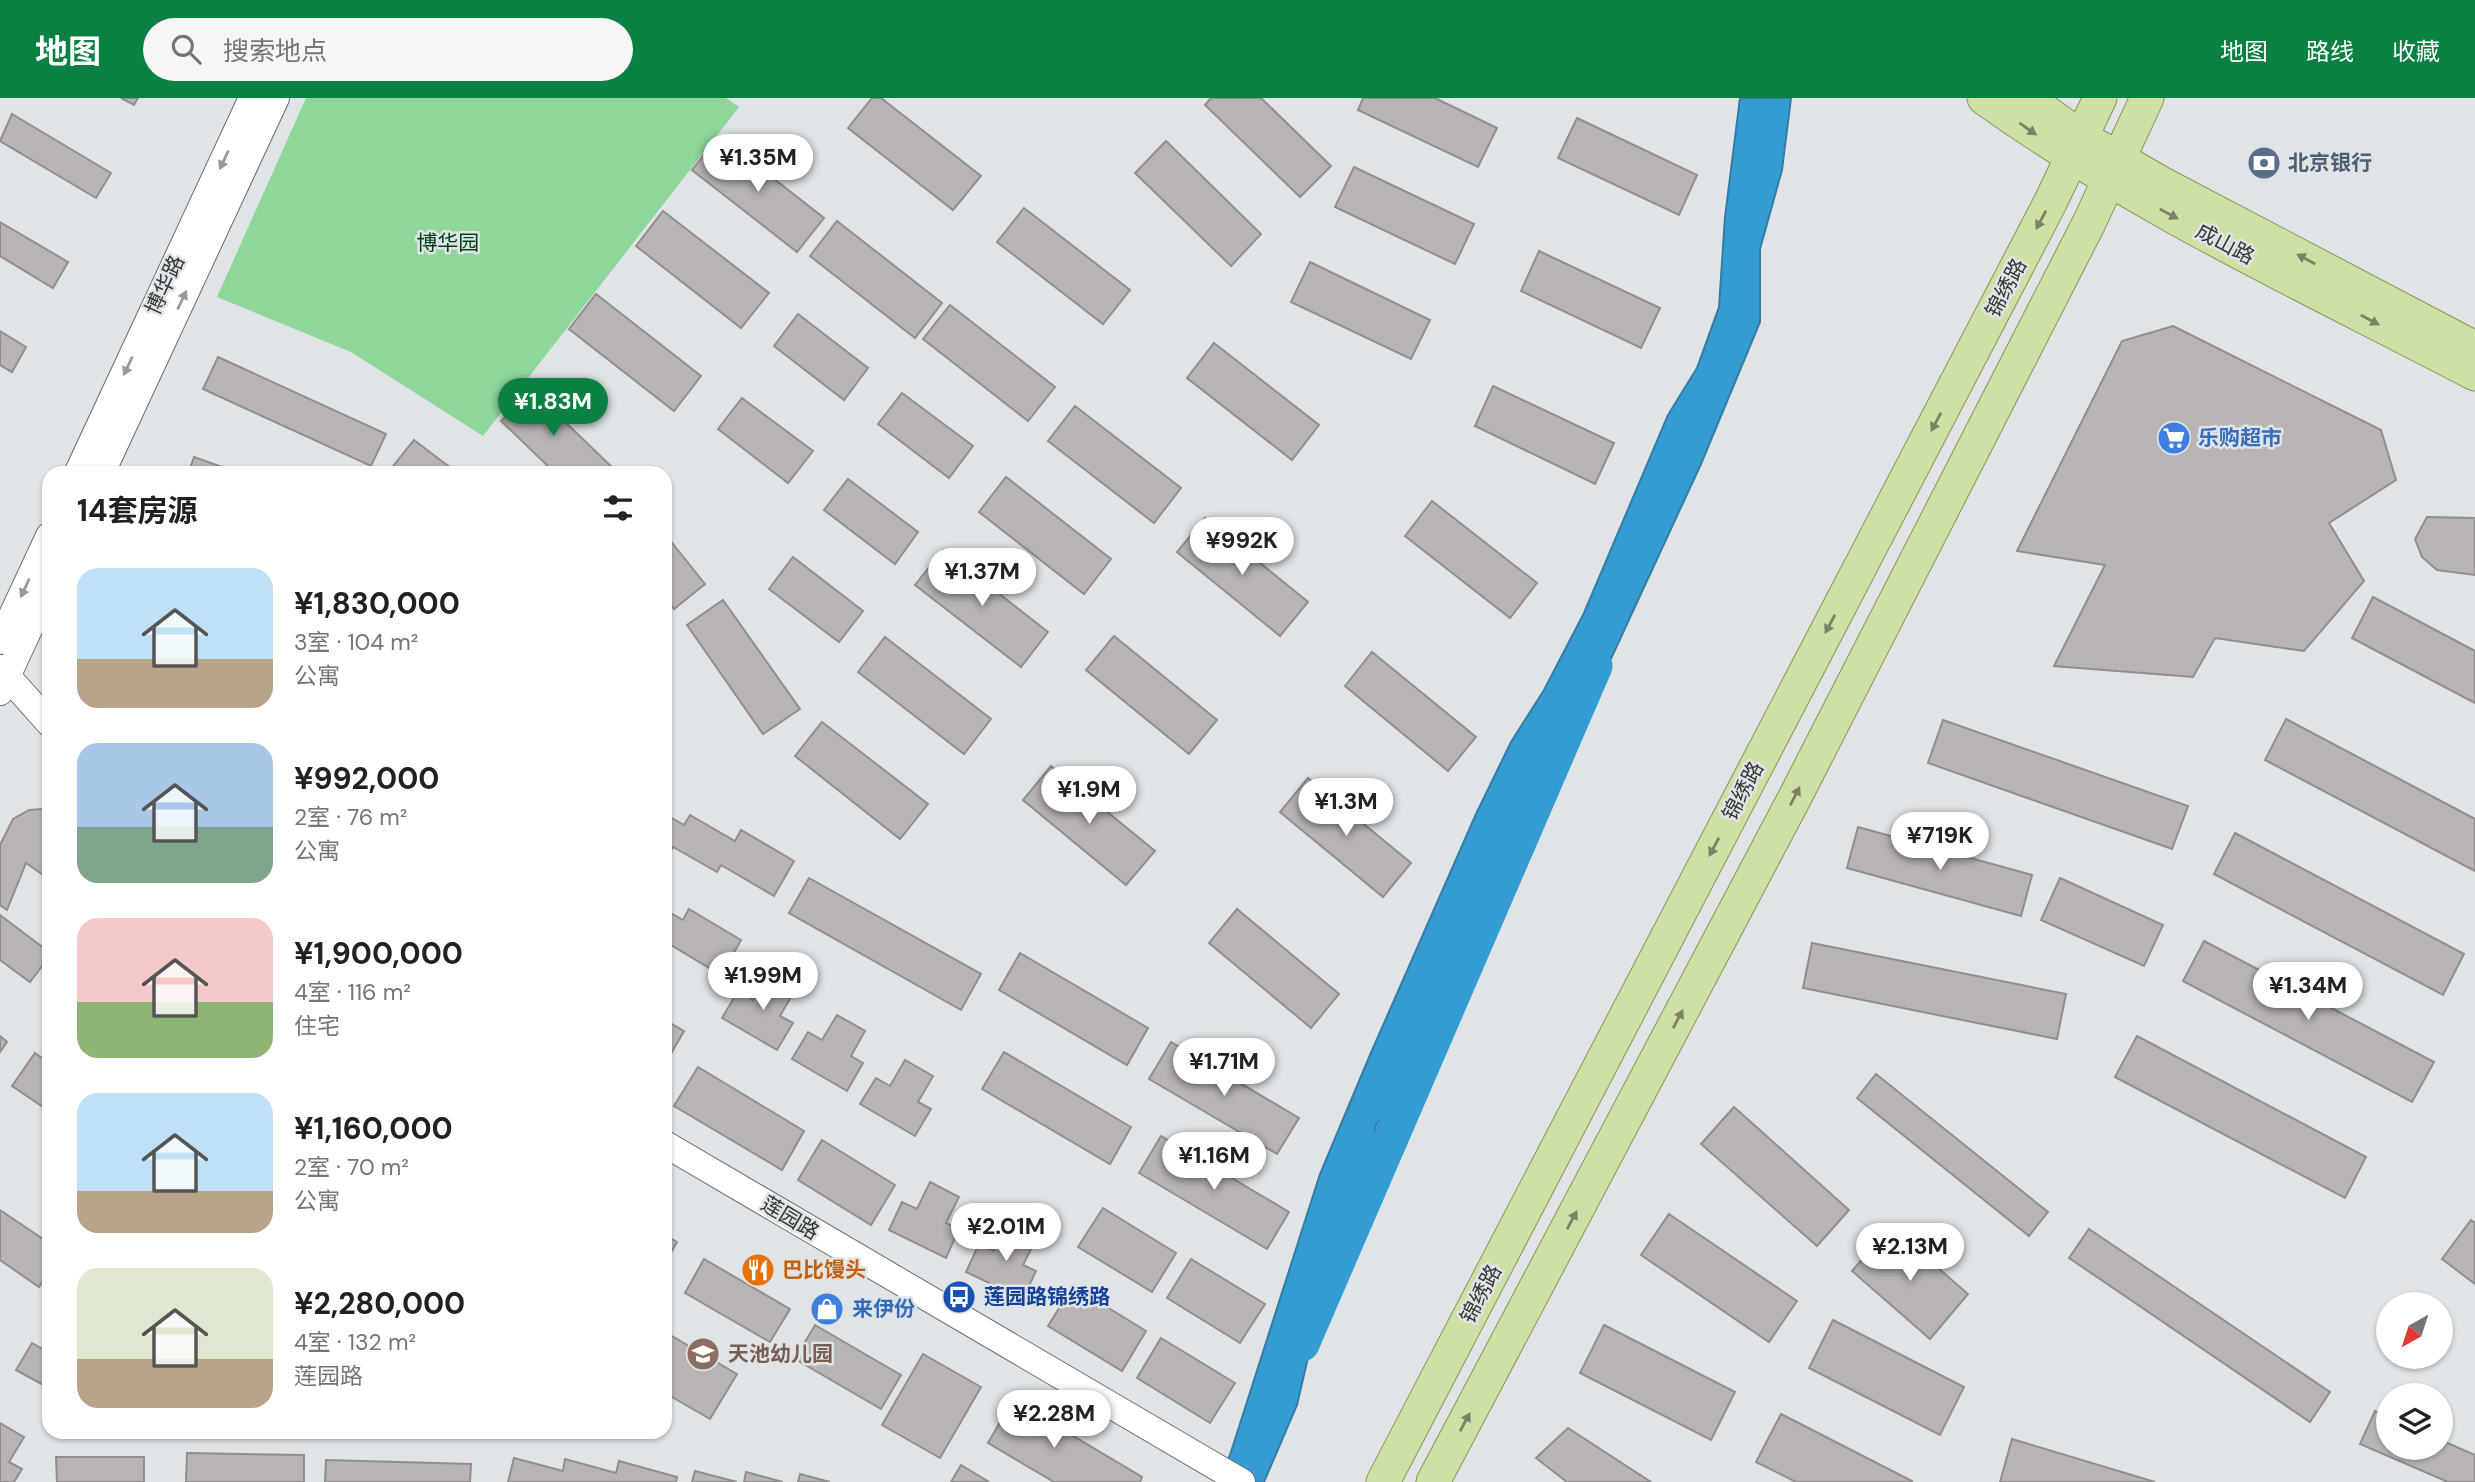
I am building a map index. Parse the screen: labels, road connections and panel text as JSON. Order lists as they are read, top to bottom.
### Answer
{
  "streets": {
    "main road": ["成山路", "锦绣路"],
    "street": ["博华路", "莲园路"]
  },
  "crossings": [
    ["成山路", "锦绣路"]
  ],
  "parks": ["博华园"],
  "places": {
    "bank": ["北京银行"],
    "supermarket": ["乐购超市"],
    "restaurant": ["巴比馒头"],
    "bus stop": ["莲园路锦绣路"],
    "shop": ["来伊份"],
    "school or university": ["天池幼儿园"]
  },
  "north": "bottom left",
  "page": {
    "header": "地图",
    "search": "搜索地点",
    "nav": ["地图", "路线", "收藏"],
    "price": [
      "¥1.35M",
      "¥1.83M",
      "¥992K",
      "¥1.37M",
      "¥1.9M",
      "¥1.3M",
      "¥719K",
      "¥1.99M",
      "¥1.34M",
      "¥1.71M",
      "¥1.16M",
      "¥2.01M",
      "¥2.13M",
      "¥2.28M"
    ],
    "heading": "14套房源",
    "list": [
      {
        "name": "¥1,830,000",
        "note": "3室 · 104 m² · 公寓"
      },
      {
        "name": "¥992,000",
        "note": "2室 · 76 m² · 公寓"
      },
      {
        "name": "¥1,900,000",
        "note": "4室 · 116 m² · 住宅"
      },
      {
        "name": "¥1,160,000",
        "note": "2室 · 70 m² · 公寓"
      },
      {
        "name": "¥2,280,000",
        "note": "4室 · 132 m² · 莲园路"
      }
    ]
  }
}
